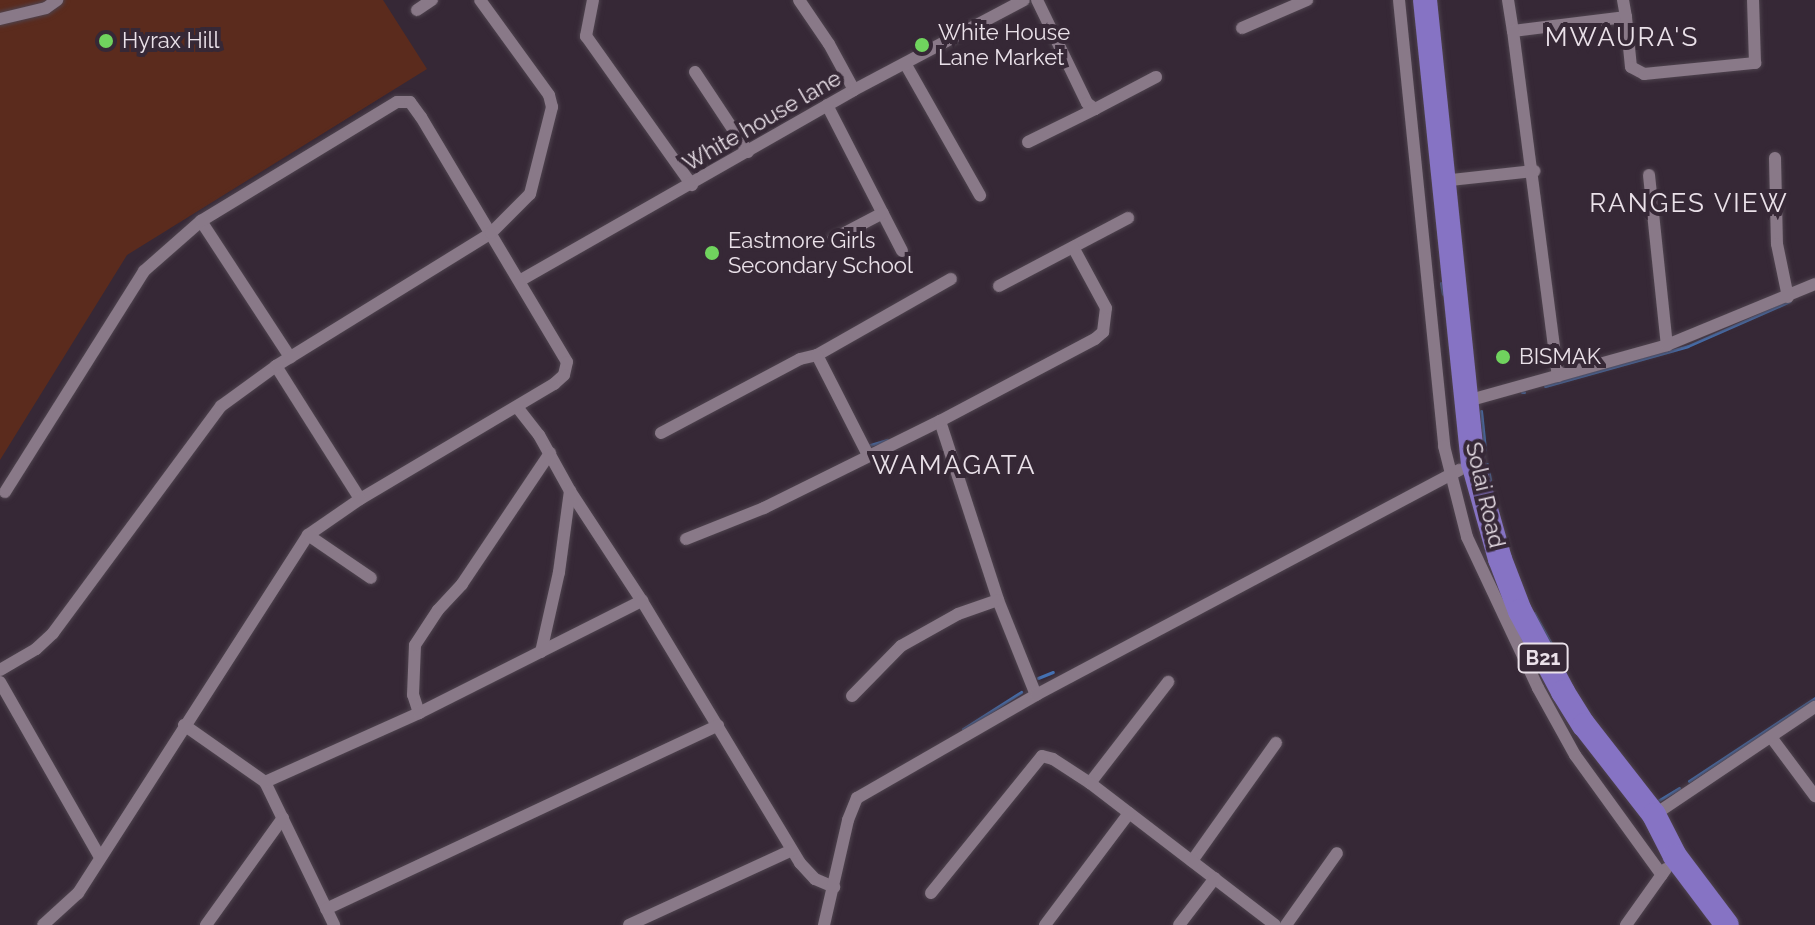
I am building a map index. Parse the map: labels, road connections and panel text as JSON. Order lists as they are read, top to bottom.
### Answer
{
  "streets": {
    "highway": ["Solai Road", "B21"],
    "street": ["White house lane"]
  },
  "districts": ["MWAURA'S", "RANGES VIEW", "WAMAGATA"],
  "places": [
    "Hyrax Hill",
    "White House Lane Market",
    "Eastmore Girls Secondary School",
    "BISMAK"
  ]
}
